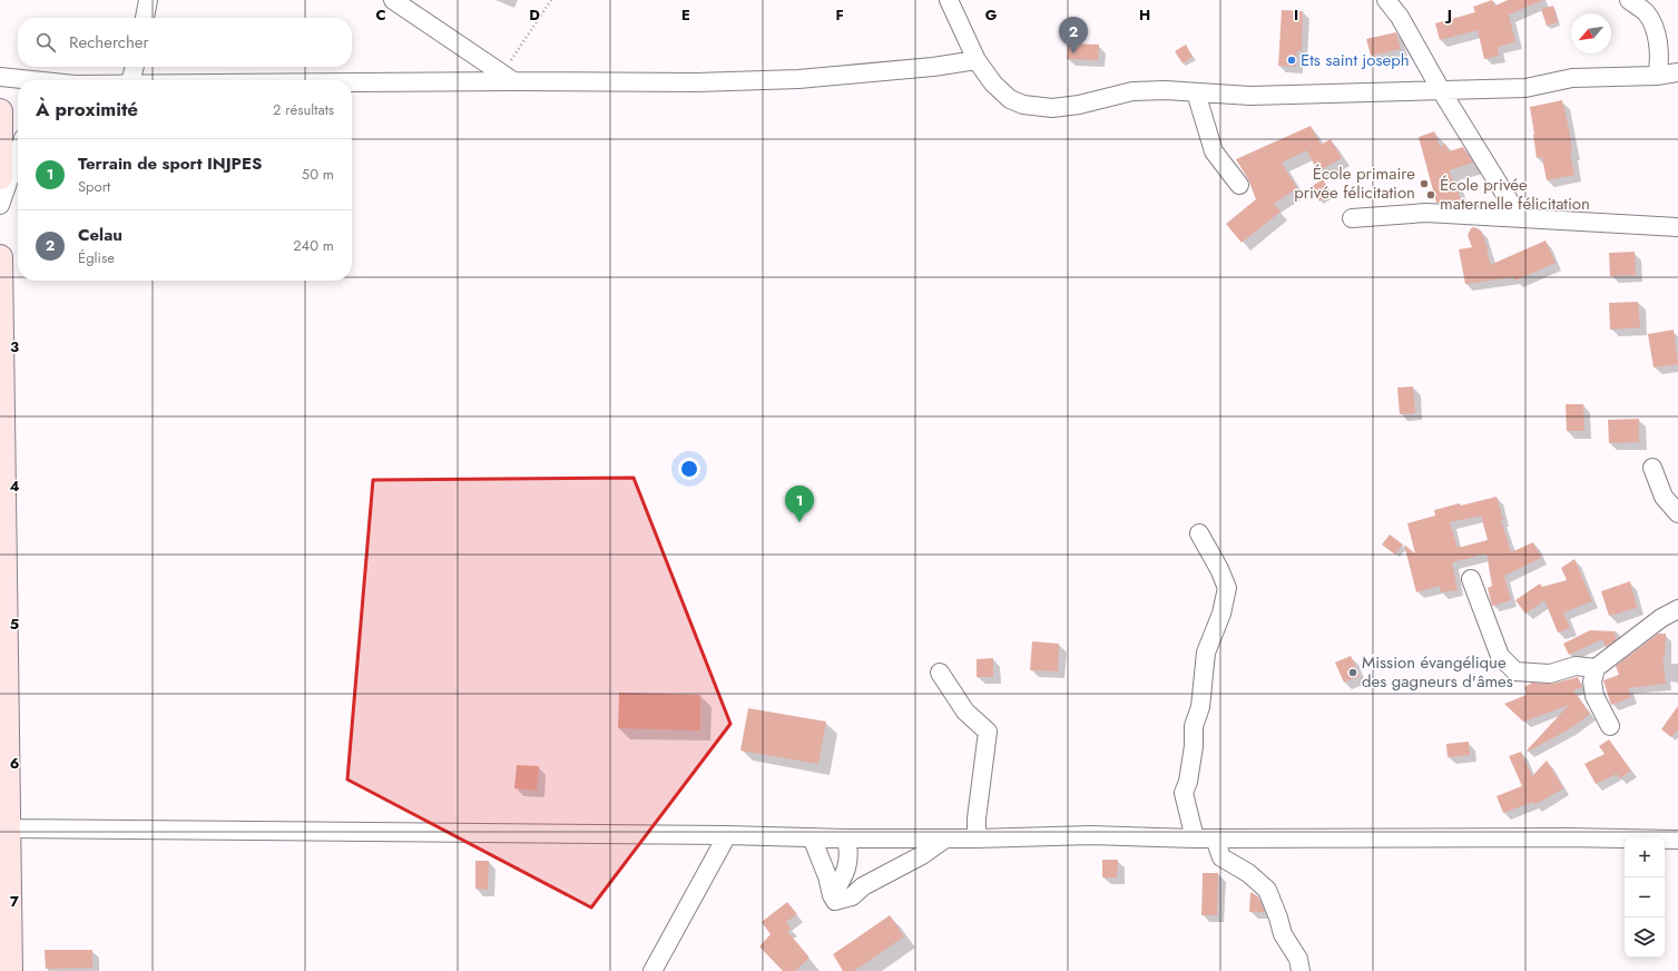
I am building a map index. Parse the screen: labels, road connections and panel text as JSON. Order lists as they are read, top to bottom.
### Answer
{
  "places": [
    "Ets saint joseph",
    "École primaire privée félicitation",
    "École privée maternelle félicitation",
    "Mission évangélique des gagneurs d'âmes"
  ],
  "north": "bottom left",
  "page": {
    "pins": ["2", "1"],
    "search": "Rechercher",
    "heading": ["À proximité", "2 résultats"],
    "list": [
      {
        "mark": "1",
        "name": "Terrain de sport INJPES",
        "note": "Sport",
        "value": "50 m"
      },
      {
        "mark": "2",
        "name": "Celau",
        "note": "Église",
        "value": "240 m"
      }
    ],
    "map_buttons": ["+", "−"]
  },
  "grid": {
    "columns": [
      "C",
      "D",
      "E",
      "F",
      "G",
      "H",
      "I",
      "J"
    ],
    "rows": [
      "3",
      "4",
      "5",
      "6",
      "7"
    ]
  }
}
